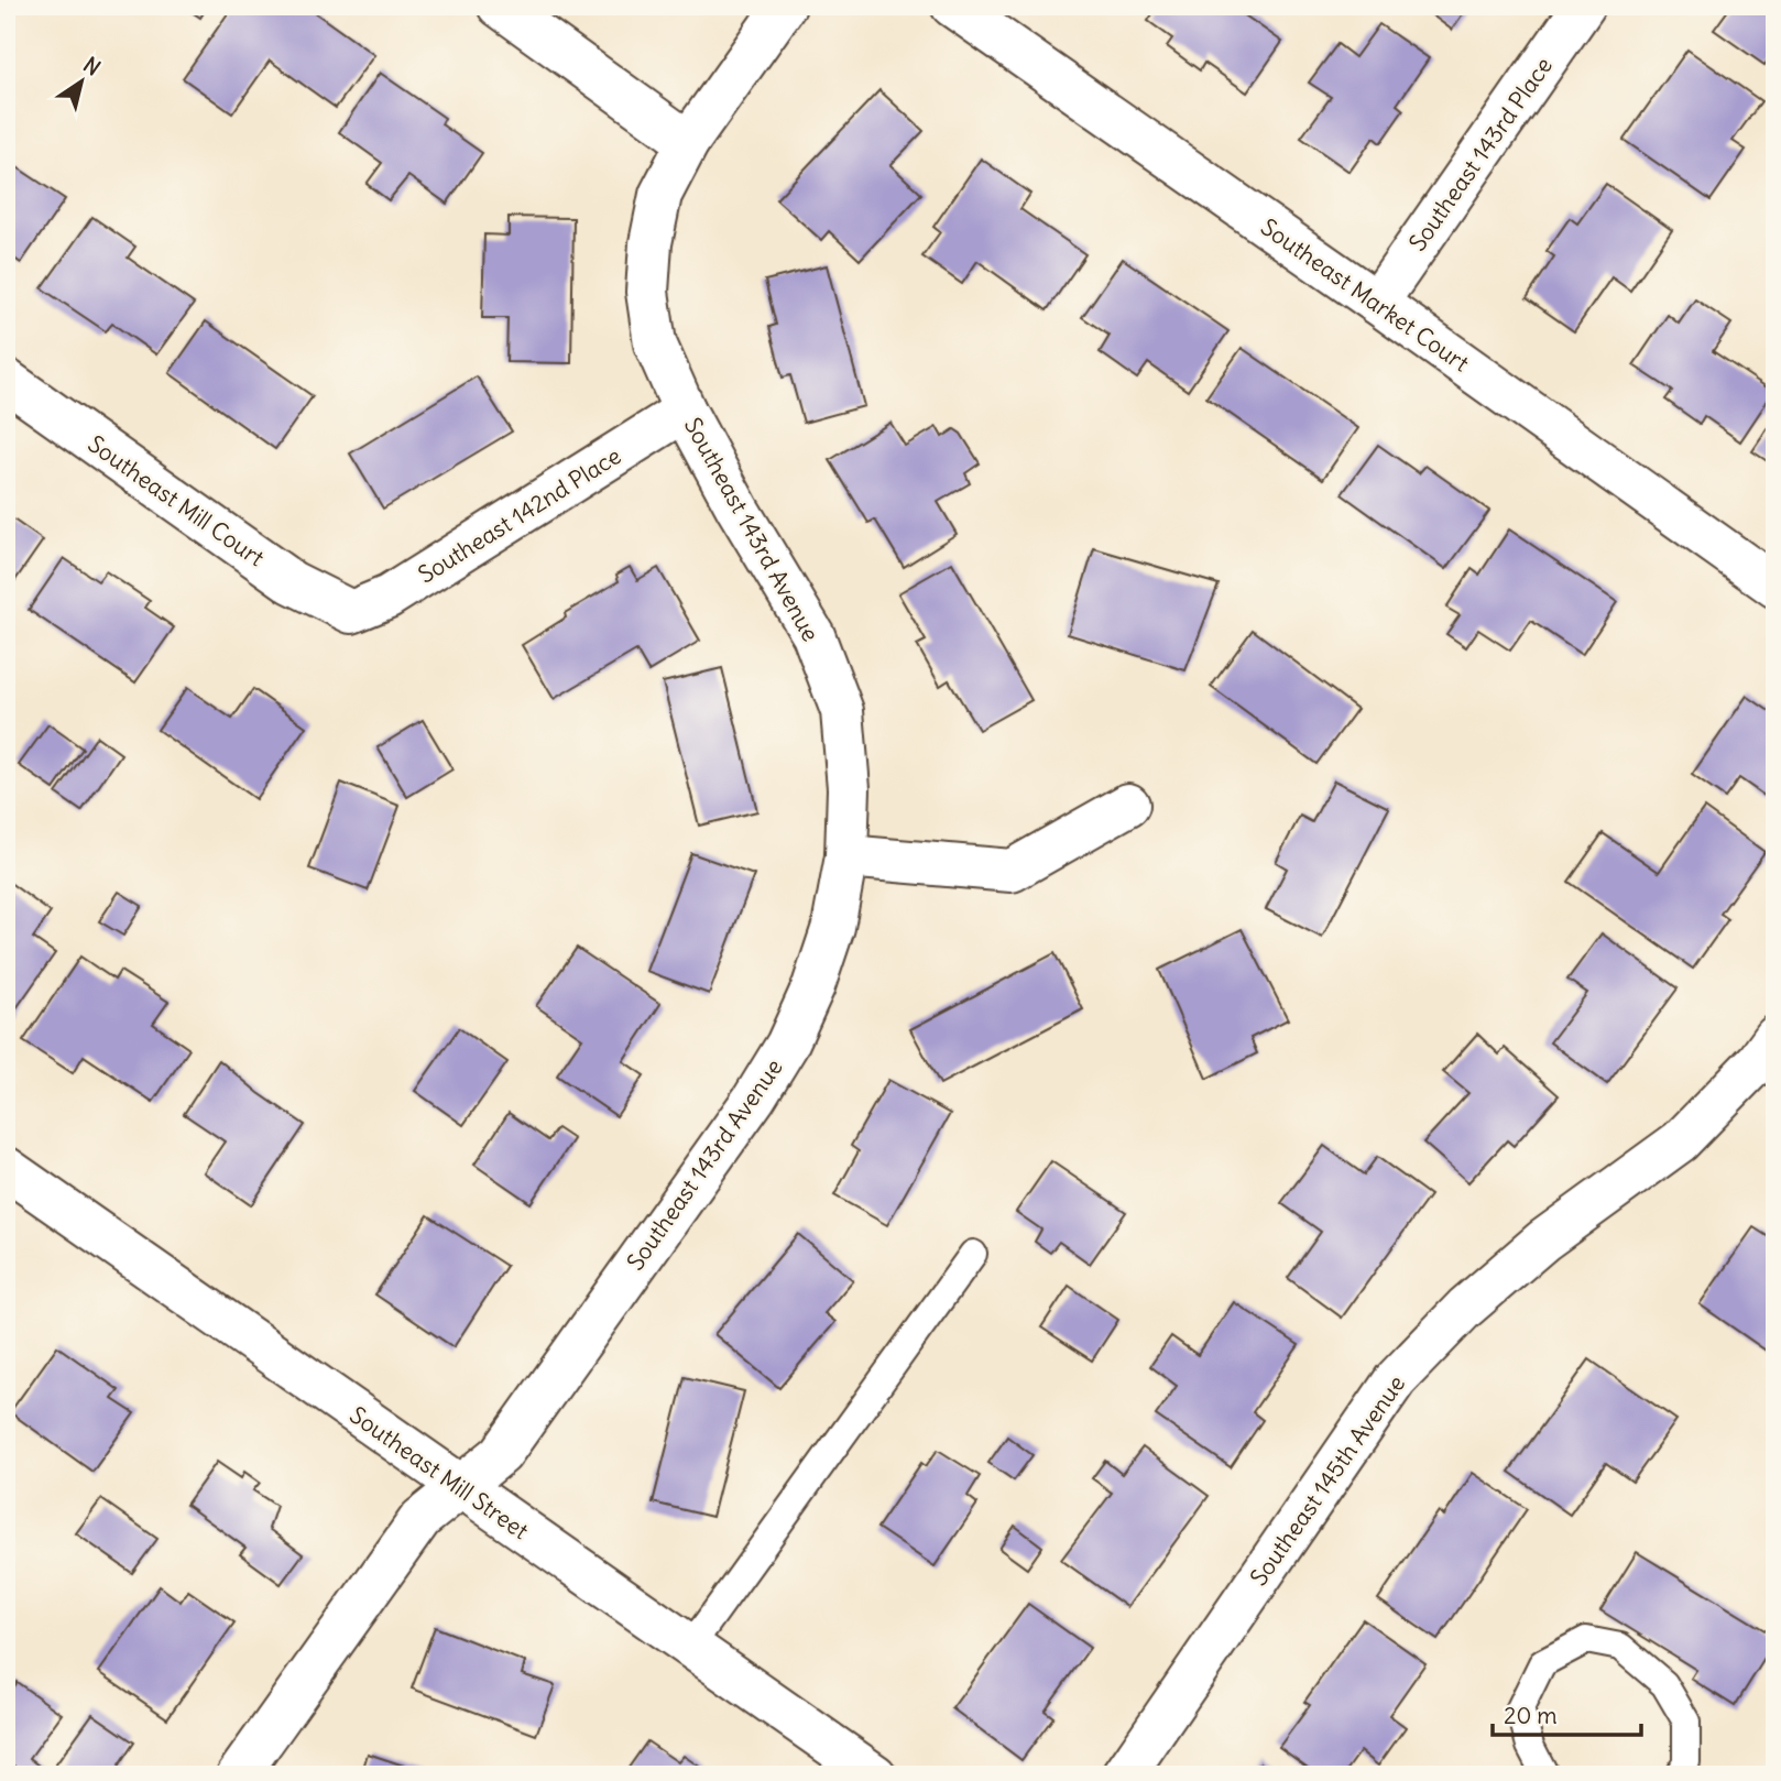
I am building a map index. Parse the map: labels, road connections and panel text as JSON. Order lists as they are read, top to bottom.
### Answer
{
  "streets": {
    "street": [
      "Southeast 143rd Place",
      "Southeast Market Court",
      "Southeast Mill Court",
      "Southeast 142nd Place",
      "Southeast 143rd Avenue",
      "Southeast Mill Street",
      "Southeast 145th Avenue"
    ]
  },
  "crossings": [
    ["Southeast 143rd Place", "Southeast Market Court"],
    ["Southeast Mill Court", "Southeast 142nd Place"],
    ["Southeast 142nd Place", "Southeast 143rd Avenue"],
    ["Southeast 143rd Avenue", "Southeast Mill Street"]
  ],
  "scale_bar": "20 m",
  "north": "top right"
}
